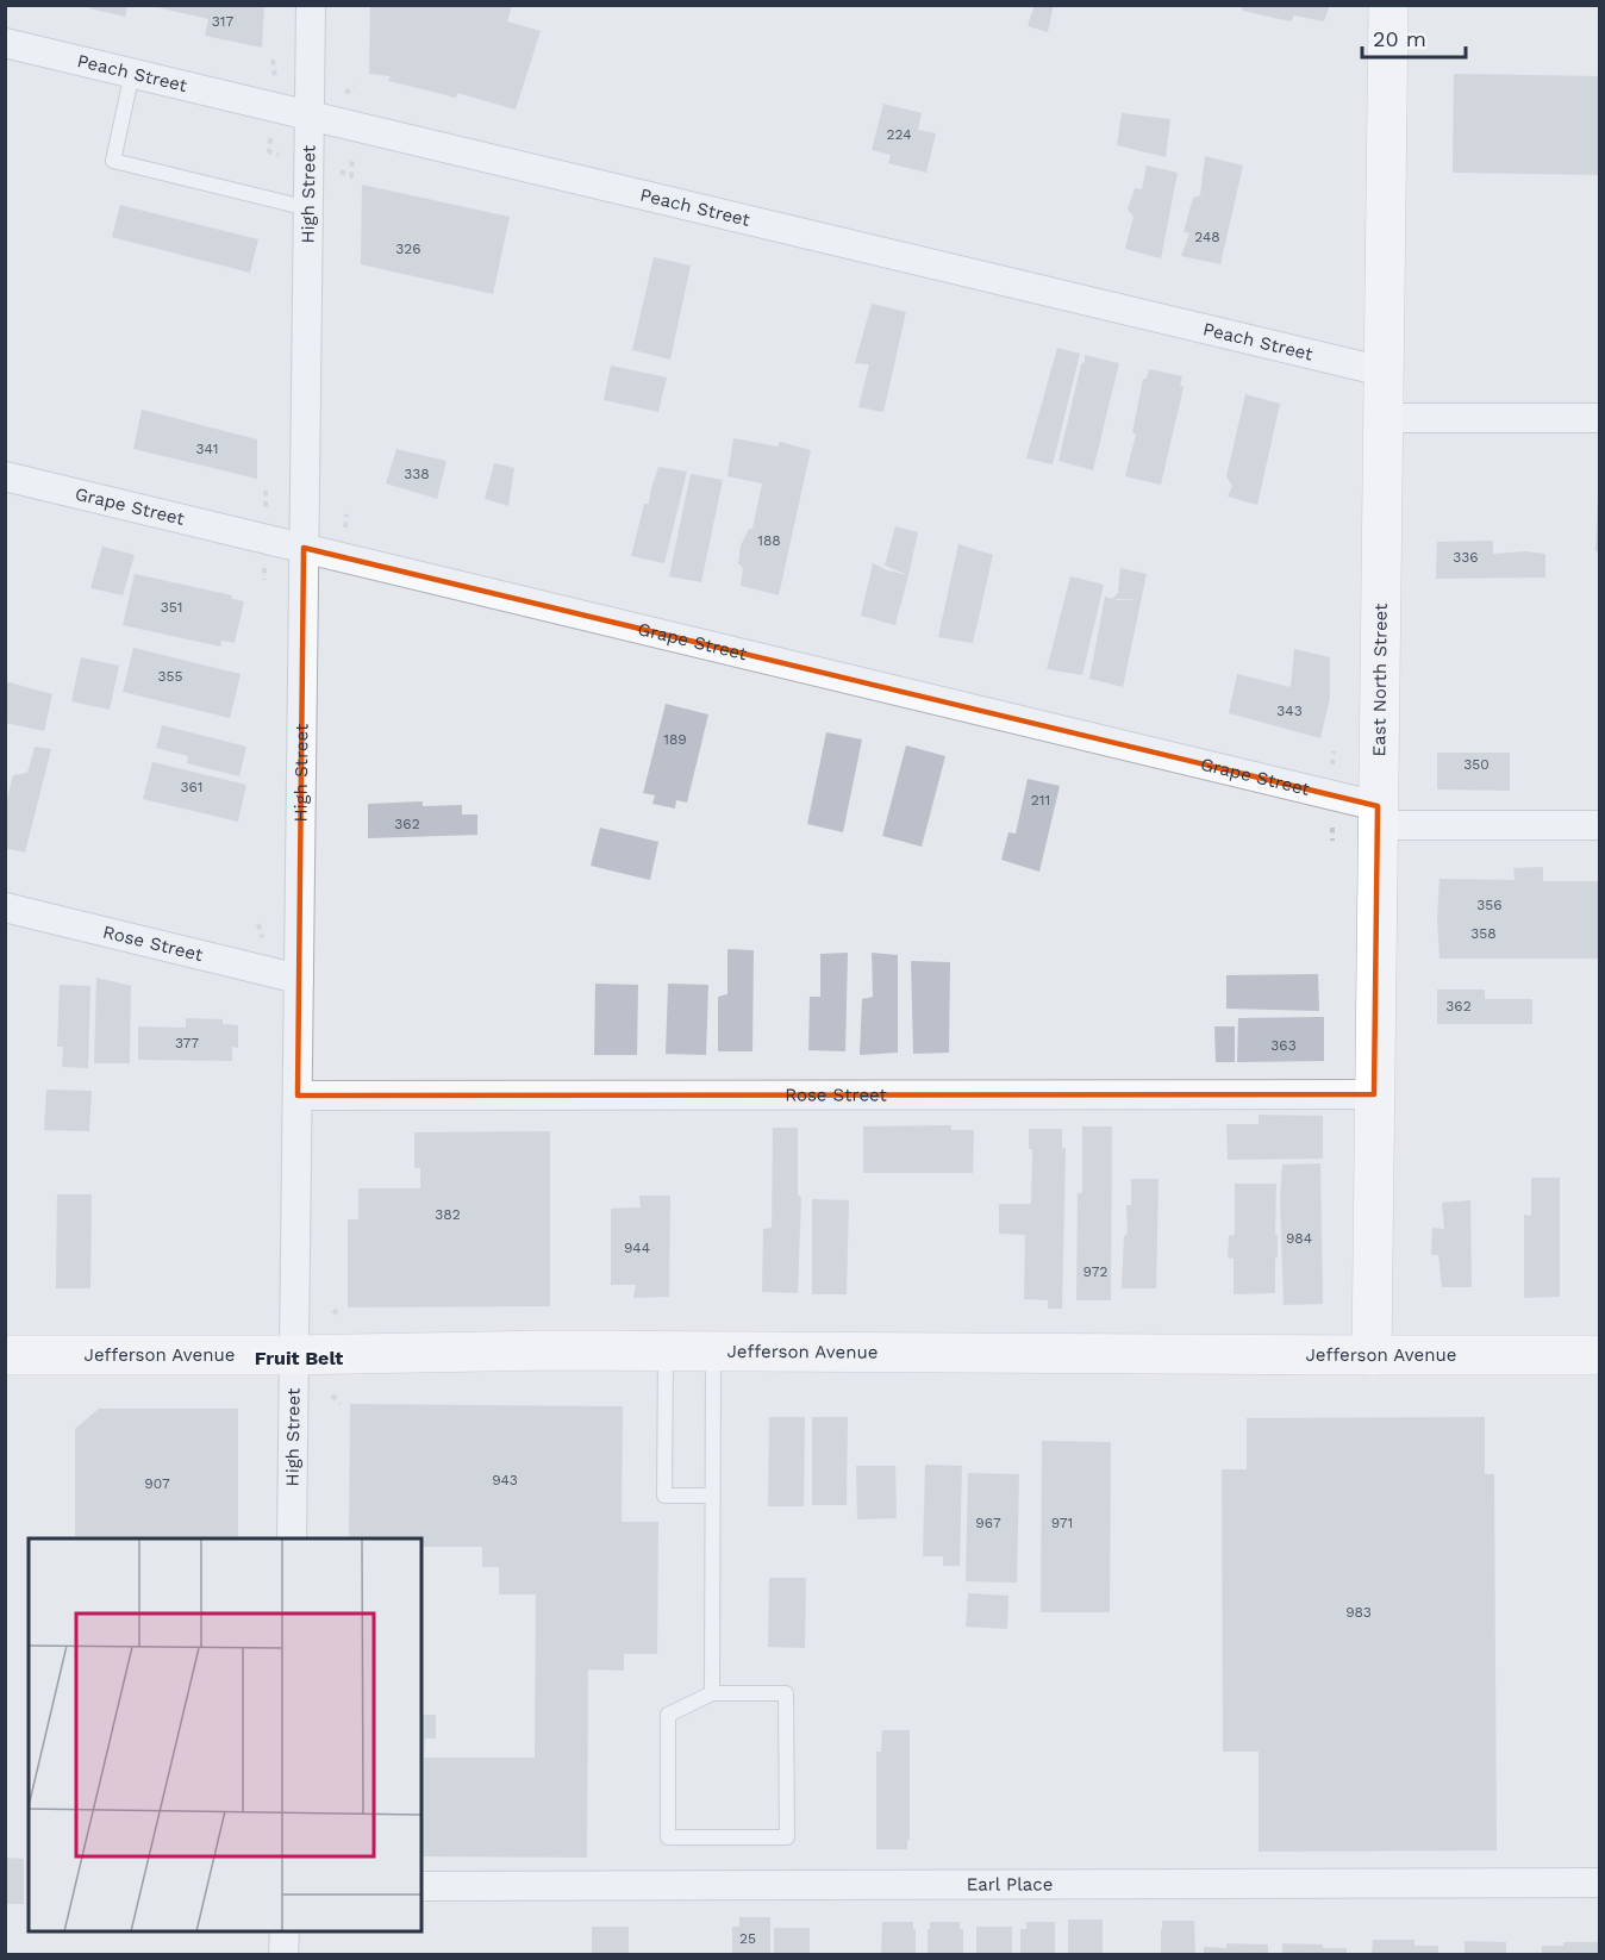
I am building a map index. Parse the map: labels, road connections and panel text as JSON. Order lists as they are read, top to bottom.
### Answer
{
  "streets": {
    "street": [
      "Peach Street",
      "High Street",
      "Grape Street",
      "East North Street",
      "Rose Street",
      "Jefferson Avenue",
      "Earl Place"
    ]
  },
  "crossings": [
    ["Peach Street", "High Street"],
    ["Peach Street", "East North Street"],
    ["High Street", "Grape Street"],
    ["High Street", "Rose Street"],
    ["High Street", "Jefferson Avenue"],
    ["Grape Street", "East North Street"],
    ["East North Street", "Rose Street"],
    ["East North Street", "Jefferson Avenue"]
  ],
  "districts": ["Fruit Belt"],
  "house_numbers": [
    "317",
    "224",
    "248",
    "326",
    "341",
    "338",
    "188",
    "336",
    "351",
    "355",
    "343",
    "189",
    "350",
    "361",
    "211",
    "362",
    "356",
    "358",
    "362",
    "377",
    "363",
    "382",
    "984",
    "944",
    "972",
    "943",
    "907",
    "967",
    "971",
    "983",
    "25"
  ],
  "scale_bar": "20 m"
}
